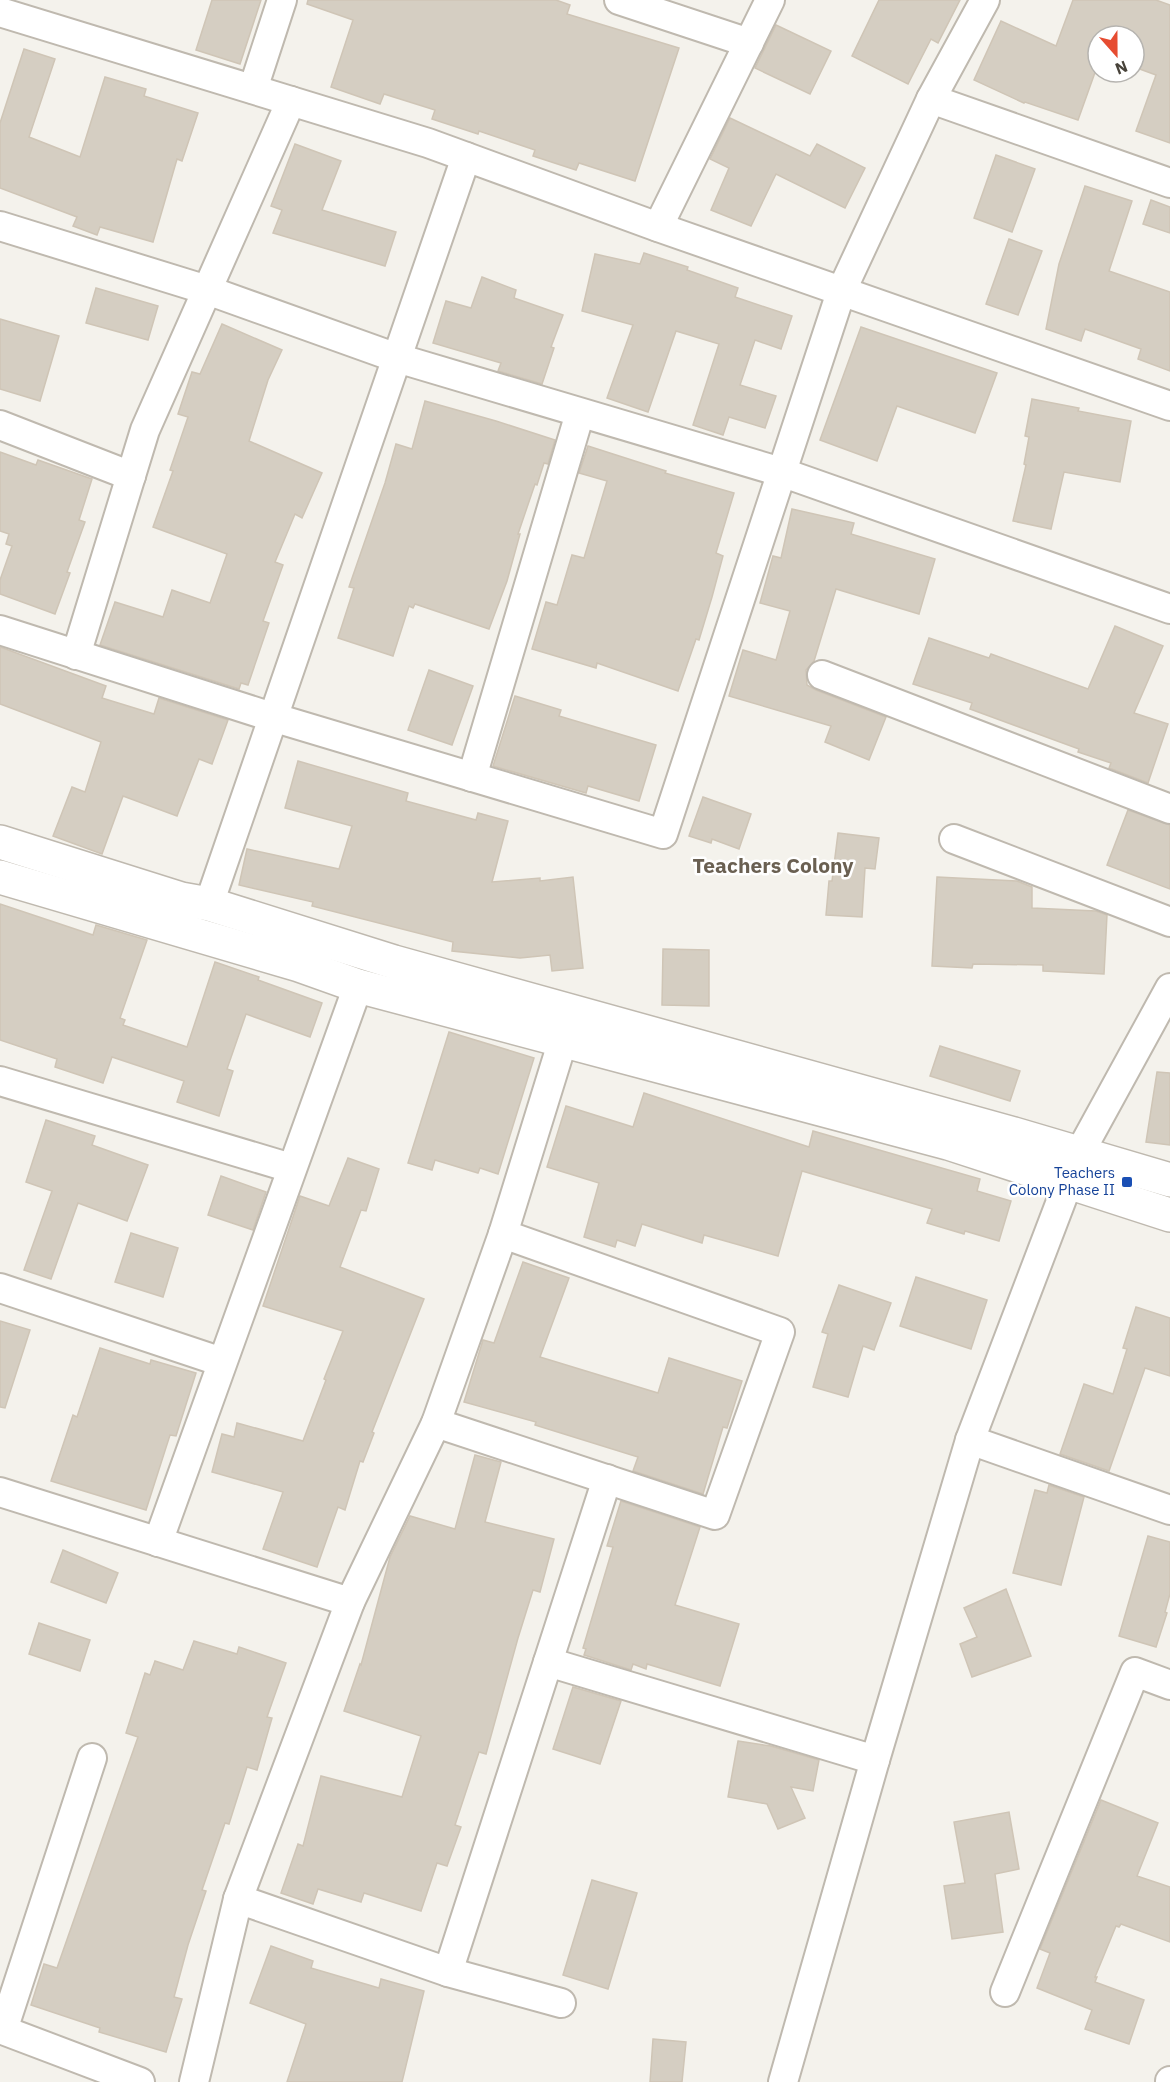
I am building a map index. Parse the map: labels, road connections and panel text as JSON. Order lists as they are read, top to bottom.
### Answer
{
  "districts": ["Teachers Colony"],
  "places": {
    "transit": ["Teachers Colony Phase II"]
  },
  "north": "bottom"
}
